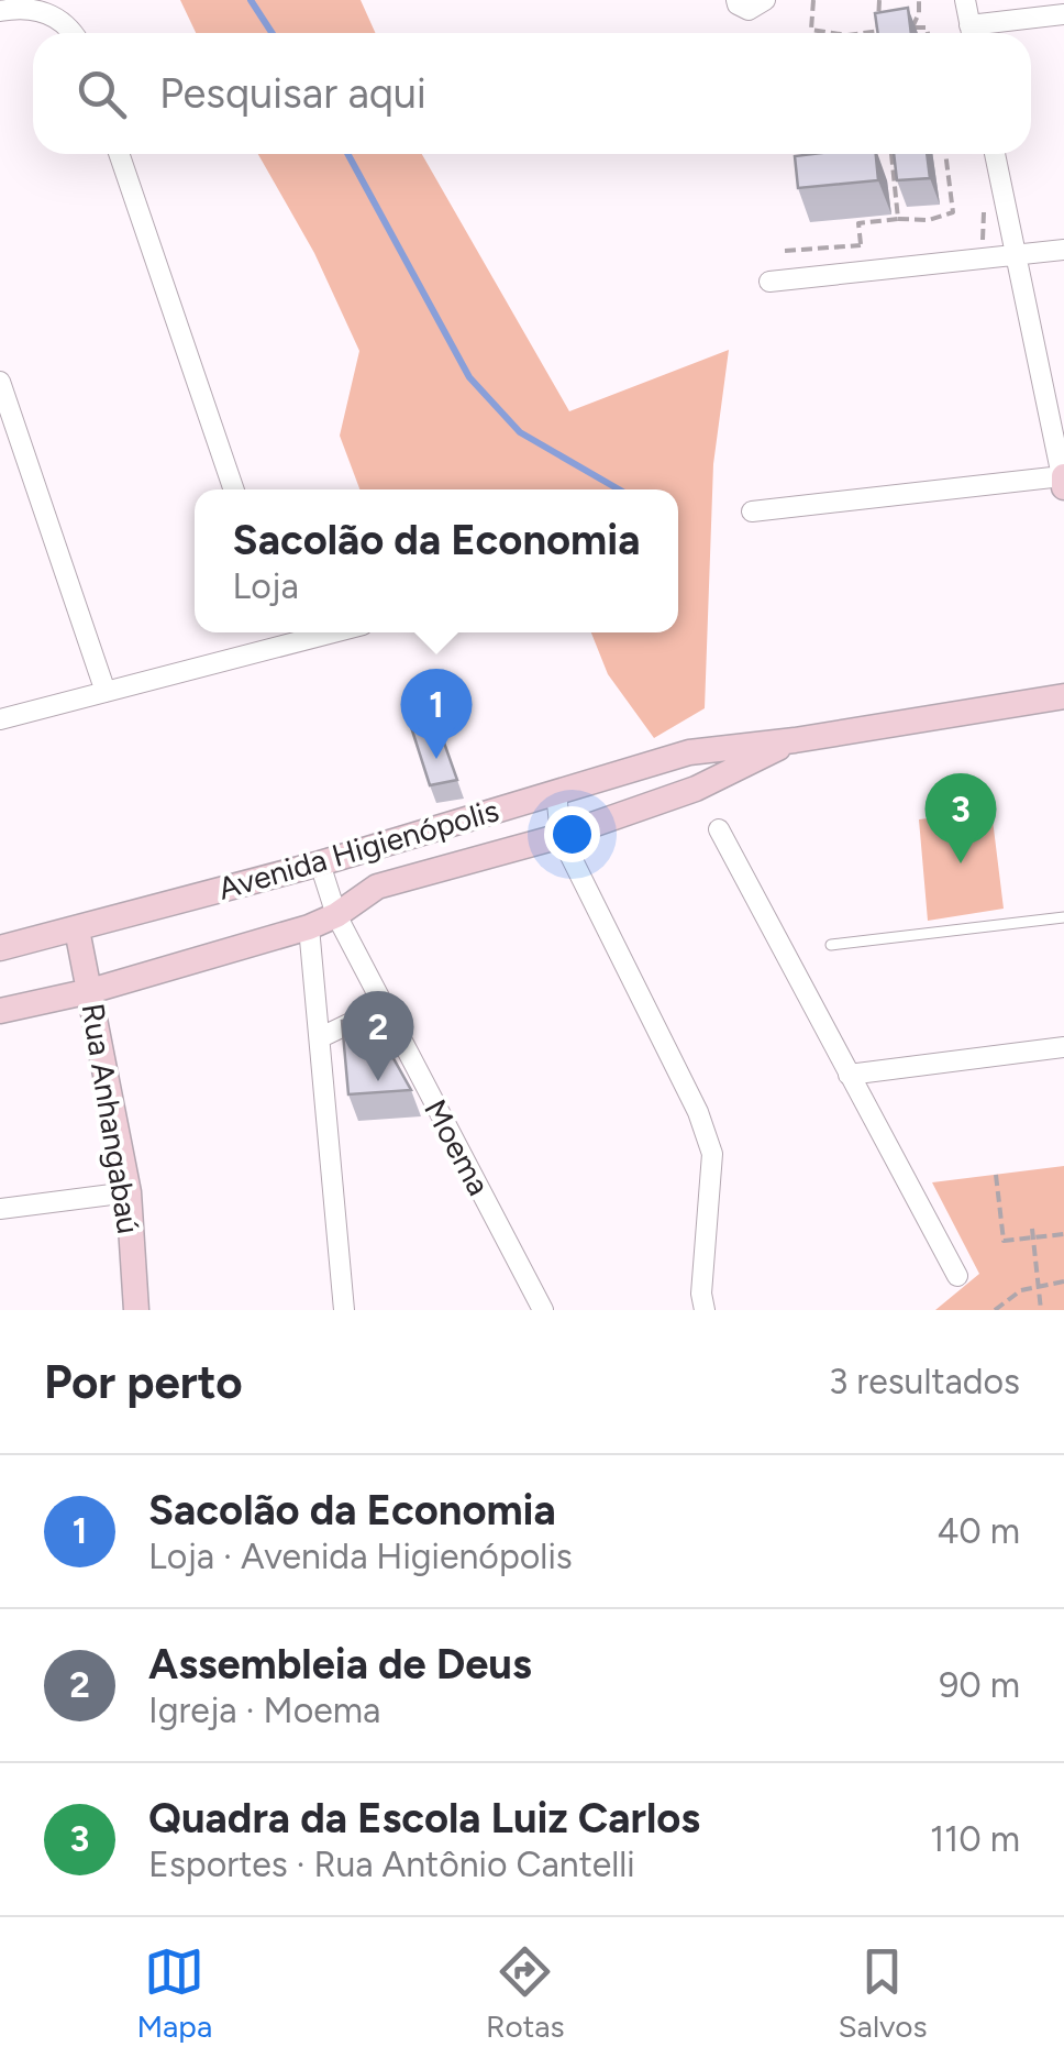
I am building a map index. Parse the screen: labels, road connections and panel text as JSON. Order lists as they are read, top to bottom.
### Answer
{
  "streets": {
    "main road": ["Avenida Higienópolis", "Rua Anhangabaú"],
    "street": ["Moema"]
  },
  "crossings": [
    ["Avenida Higienópolis", "Rua Anhangabaú"],
    ["Avenida Higienópolis", "Moema"]
  ],
  "page": {
    "search": "Pesquisar aqui",
    "popup": ["Sacolão da Economia", "Loja"],
    "pins": ["1", "3", "2"],
    "heading": ["Por perto", "3 resultados"],
    "list": [
      {
        "mark": "1",
        "name": "Sacolão da Economia",
        "note": "Loja · Avenida Higienópolis",
        "value": "40 m"
      },
      {
        "mark": "2",
        "name": "Assembleia de Deus",
        "note": "Igreja · Moema",
        "value": "90 m"
      },
      {
        "mark": "3",
        "name": "Quadra da Escola Luiz Carlos",
        "note": "Esportes · Rua Antônio Cantelli",
        "value": "110 m"
      }
    ],
    "nav": ["Mapa", "Rotas", "Salvos"]
  }
}
